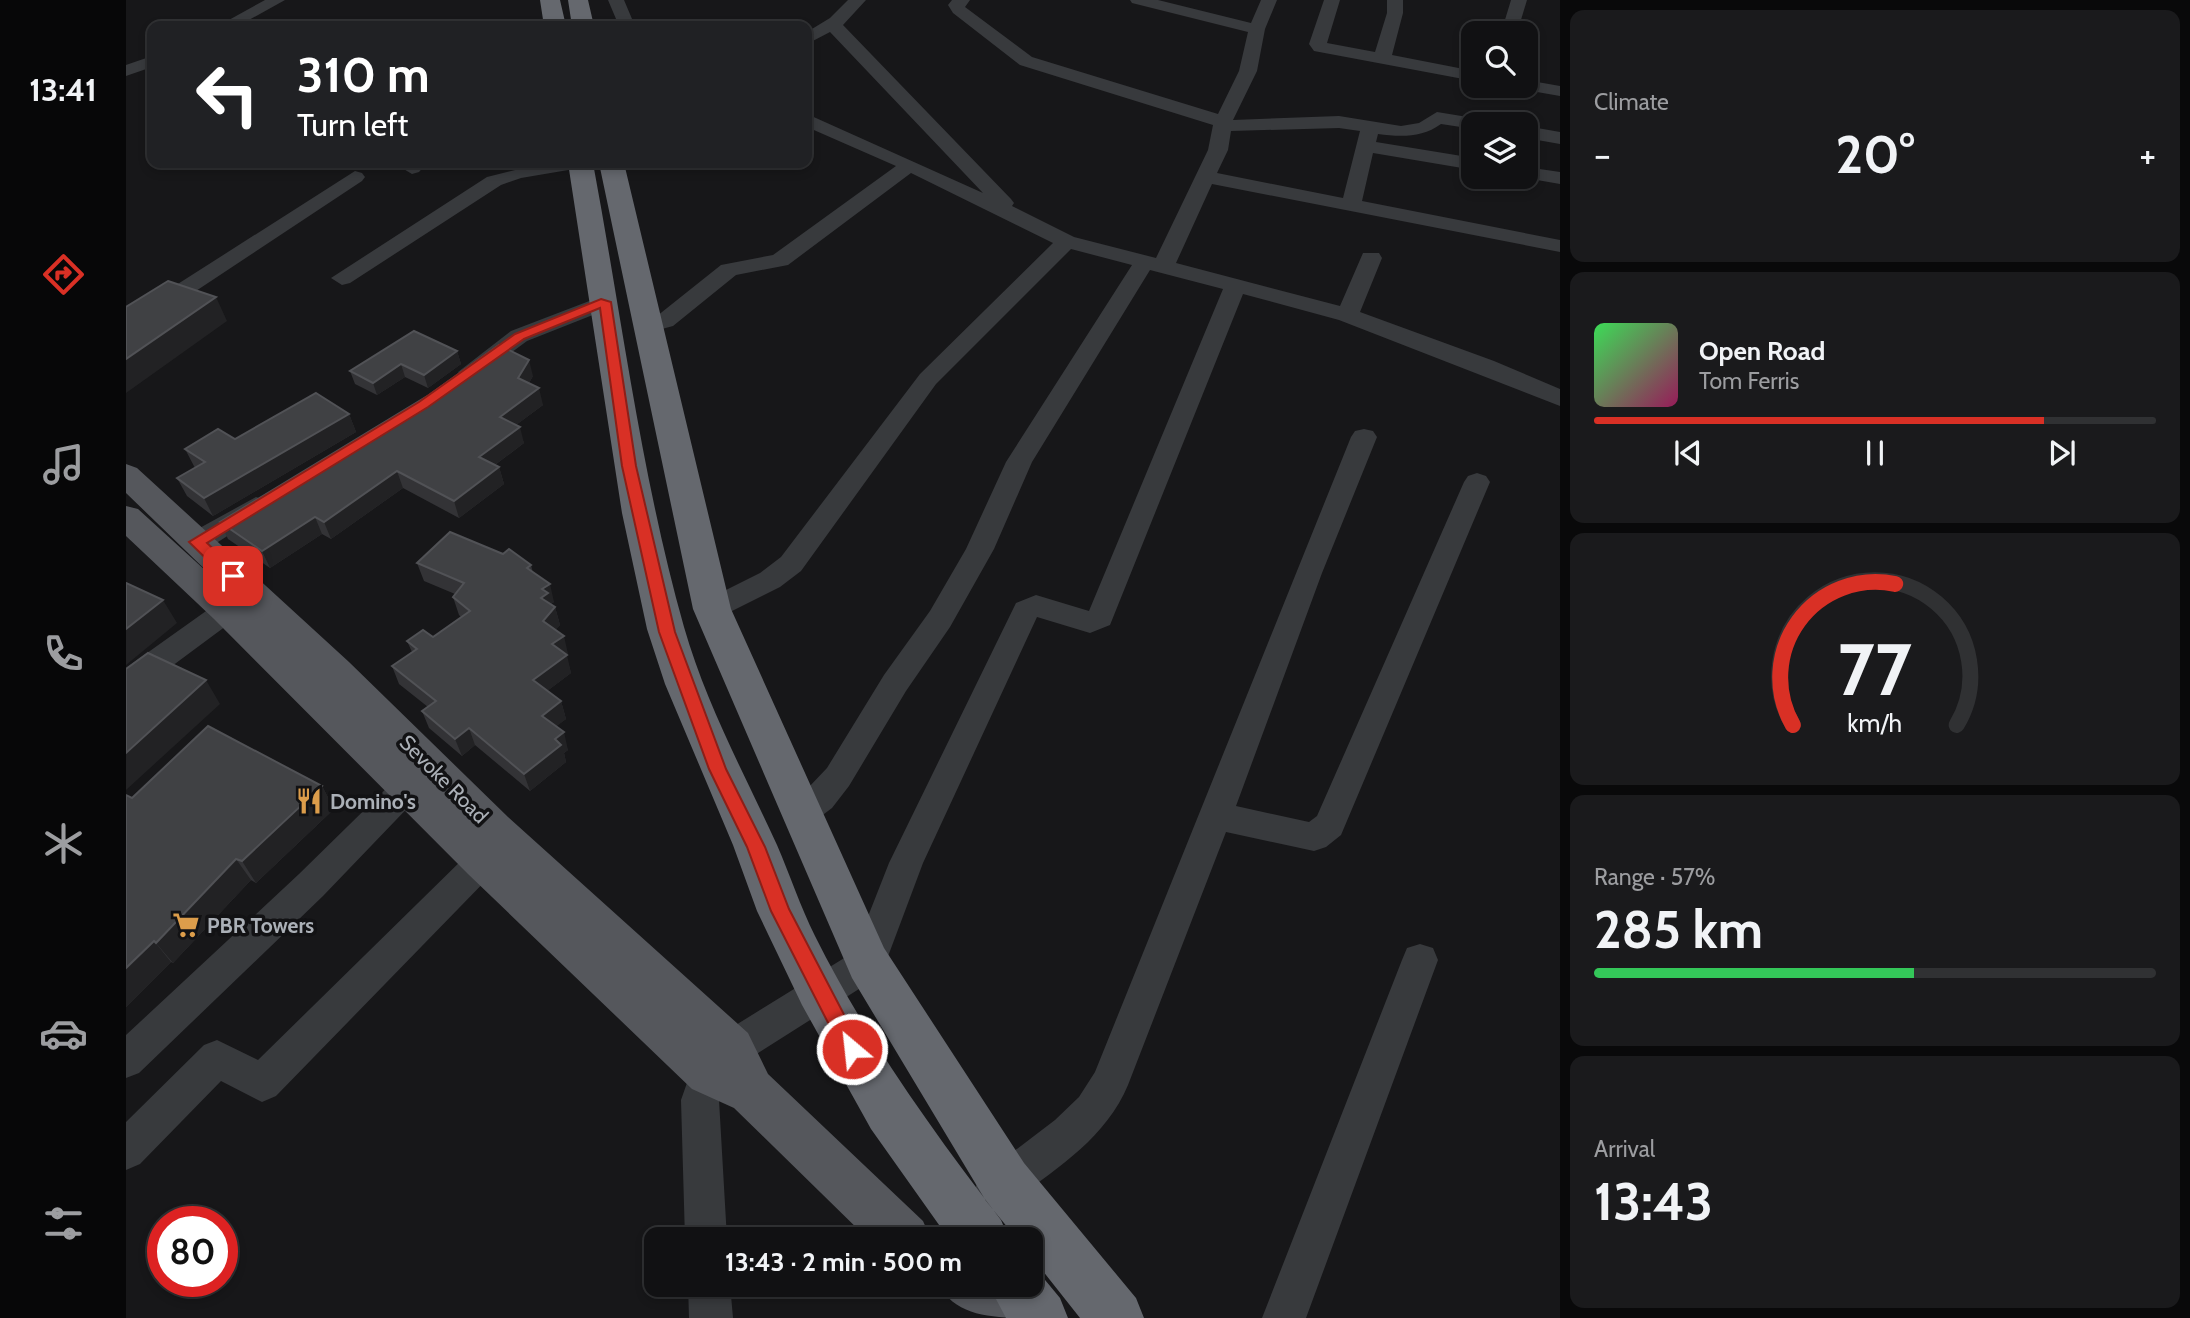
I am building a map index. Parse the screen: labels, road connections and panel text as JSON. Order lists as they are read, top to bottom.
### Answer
{
  "streets": {
    "main road": ["Sevoke Road"]
  },
  "places": {
    "restaurant": ["Domino's"],
    "supermarket": ["PBR Towers"]
  },
  "page": {
    "tabs": "13:41",
    "tile": [
      "Climate",
      ["Range · 57%", "285 km"],
      ["Arrival", "13:43"]
    ],
    "turn": ["310 m", "Turn left"],
    "heat": ["−", "20°", "+"],
    "song": ["Open Road", "Tom Ferris"],
    "limit": "80",
    "trip": "13:43 · 2 min · 500 m",
    "gauge": ["77", "km/h"]
  }
}
